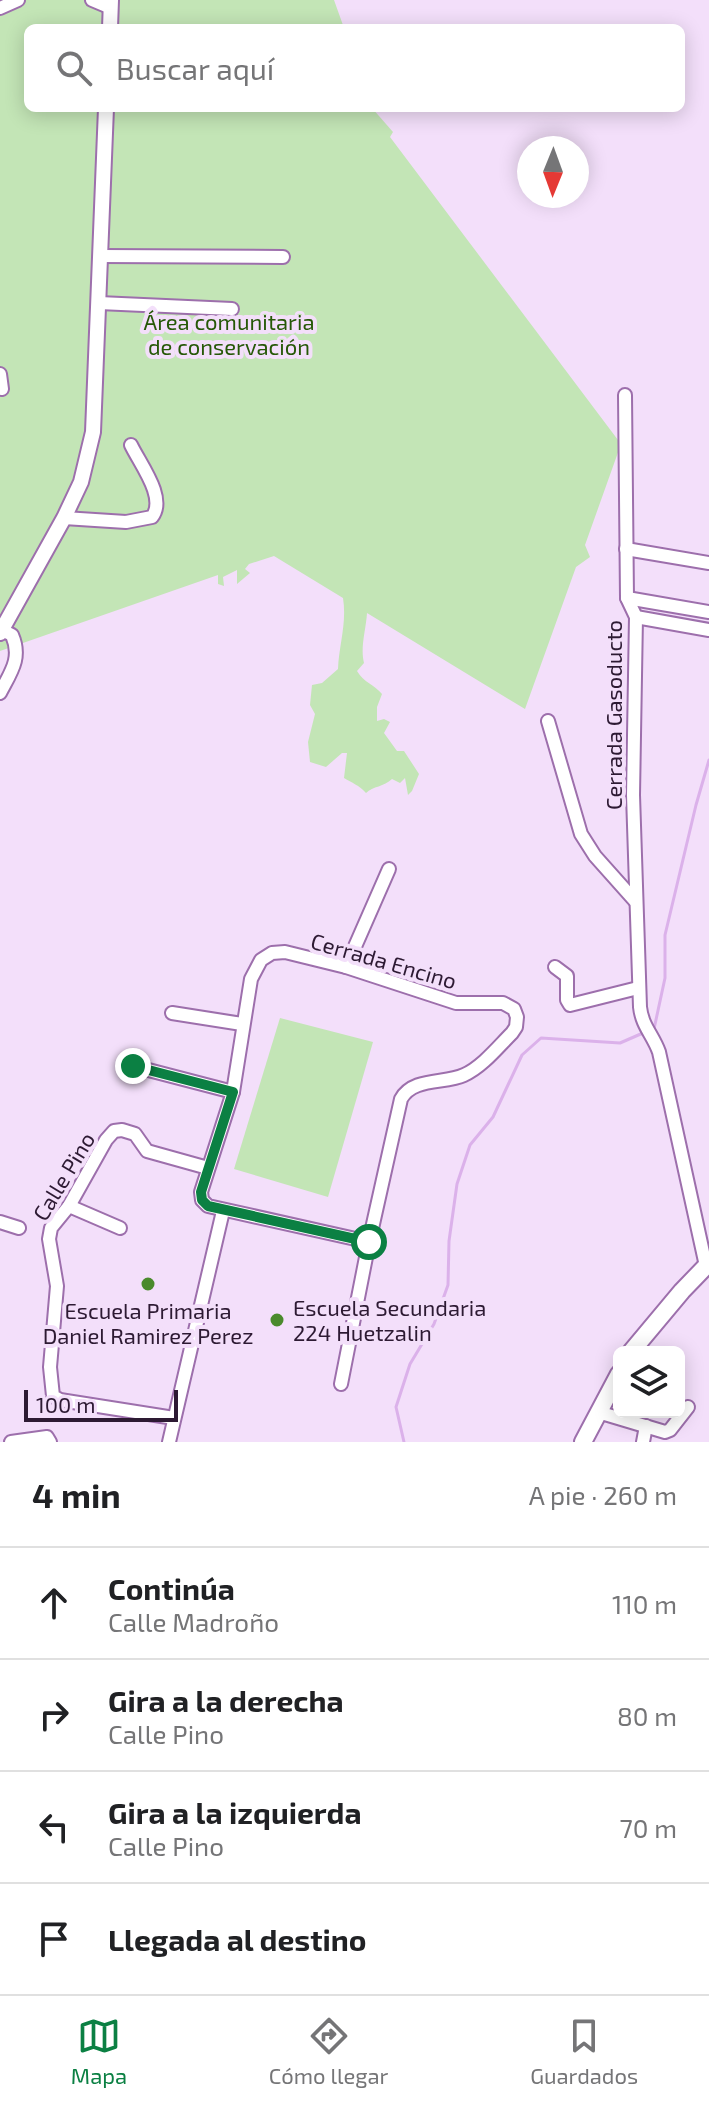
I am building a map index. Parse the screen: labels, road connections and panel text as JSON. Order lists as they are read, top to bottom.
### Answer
{
  "streets": {
    "street": ["Cerrada Gasoducto", "Cerrada Encino", "Calle Pino"]
  },
  "parks": ["Área comunitaria de conservación"],
  "places": ["Escuela Primaria Daniel Ramirez Perez", "Escuela Secundaria 224 Huetzalin"],
  "scale_bar": "100 m",
  "north": "bottom",
  "page": {
    "search": "Buscar aquí",
    "scale": "100 m",
    "heading": ["4 min", "A pie · 260 m"],
    "list": [
      ["Continúa", "Calle Madroño", "110 m"],
      ["Gira a la derecha", "Calle Pino", "80 m"],
      ["Gira a la izquierda", "Calle Pino", "70 m"],
      "Llegada al destino"
    ],
    "nav": ["Mapa", "Cómo llegar", "Guardados"]
  }
}
